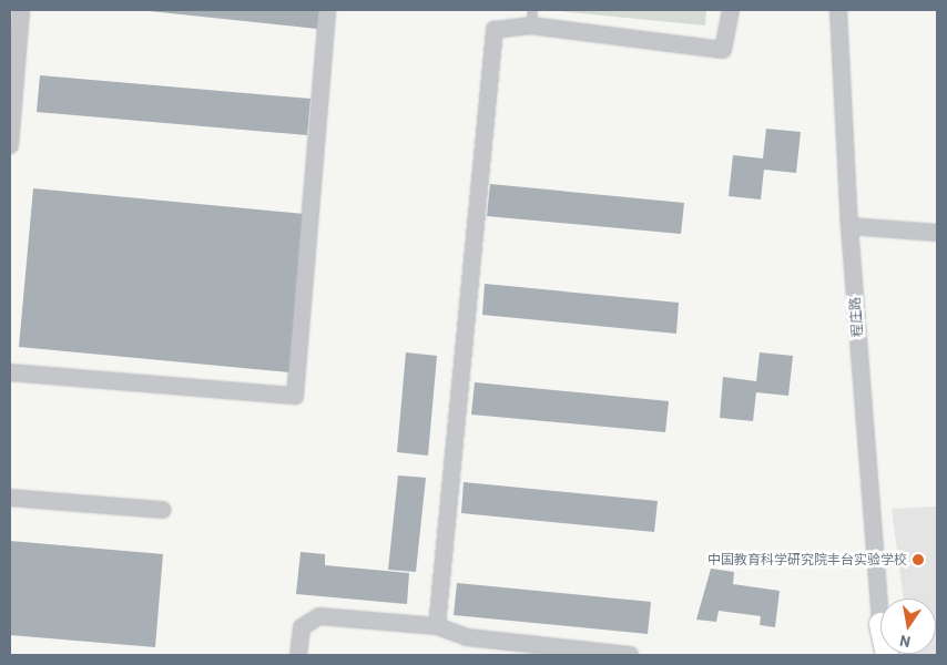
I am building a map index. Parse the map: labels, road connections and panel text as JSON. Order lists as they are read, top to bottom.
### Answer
{
  "streets": {
    "street": ["程庄路"]
  },
  "places": ["中国教育科学研究院丰台实验学校"],
  "north": "bottom"
}
